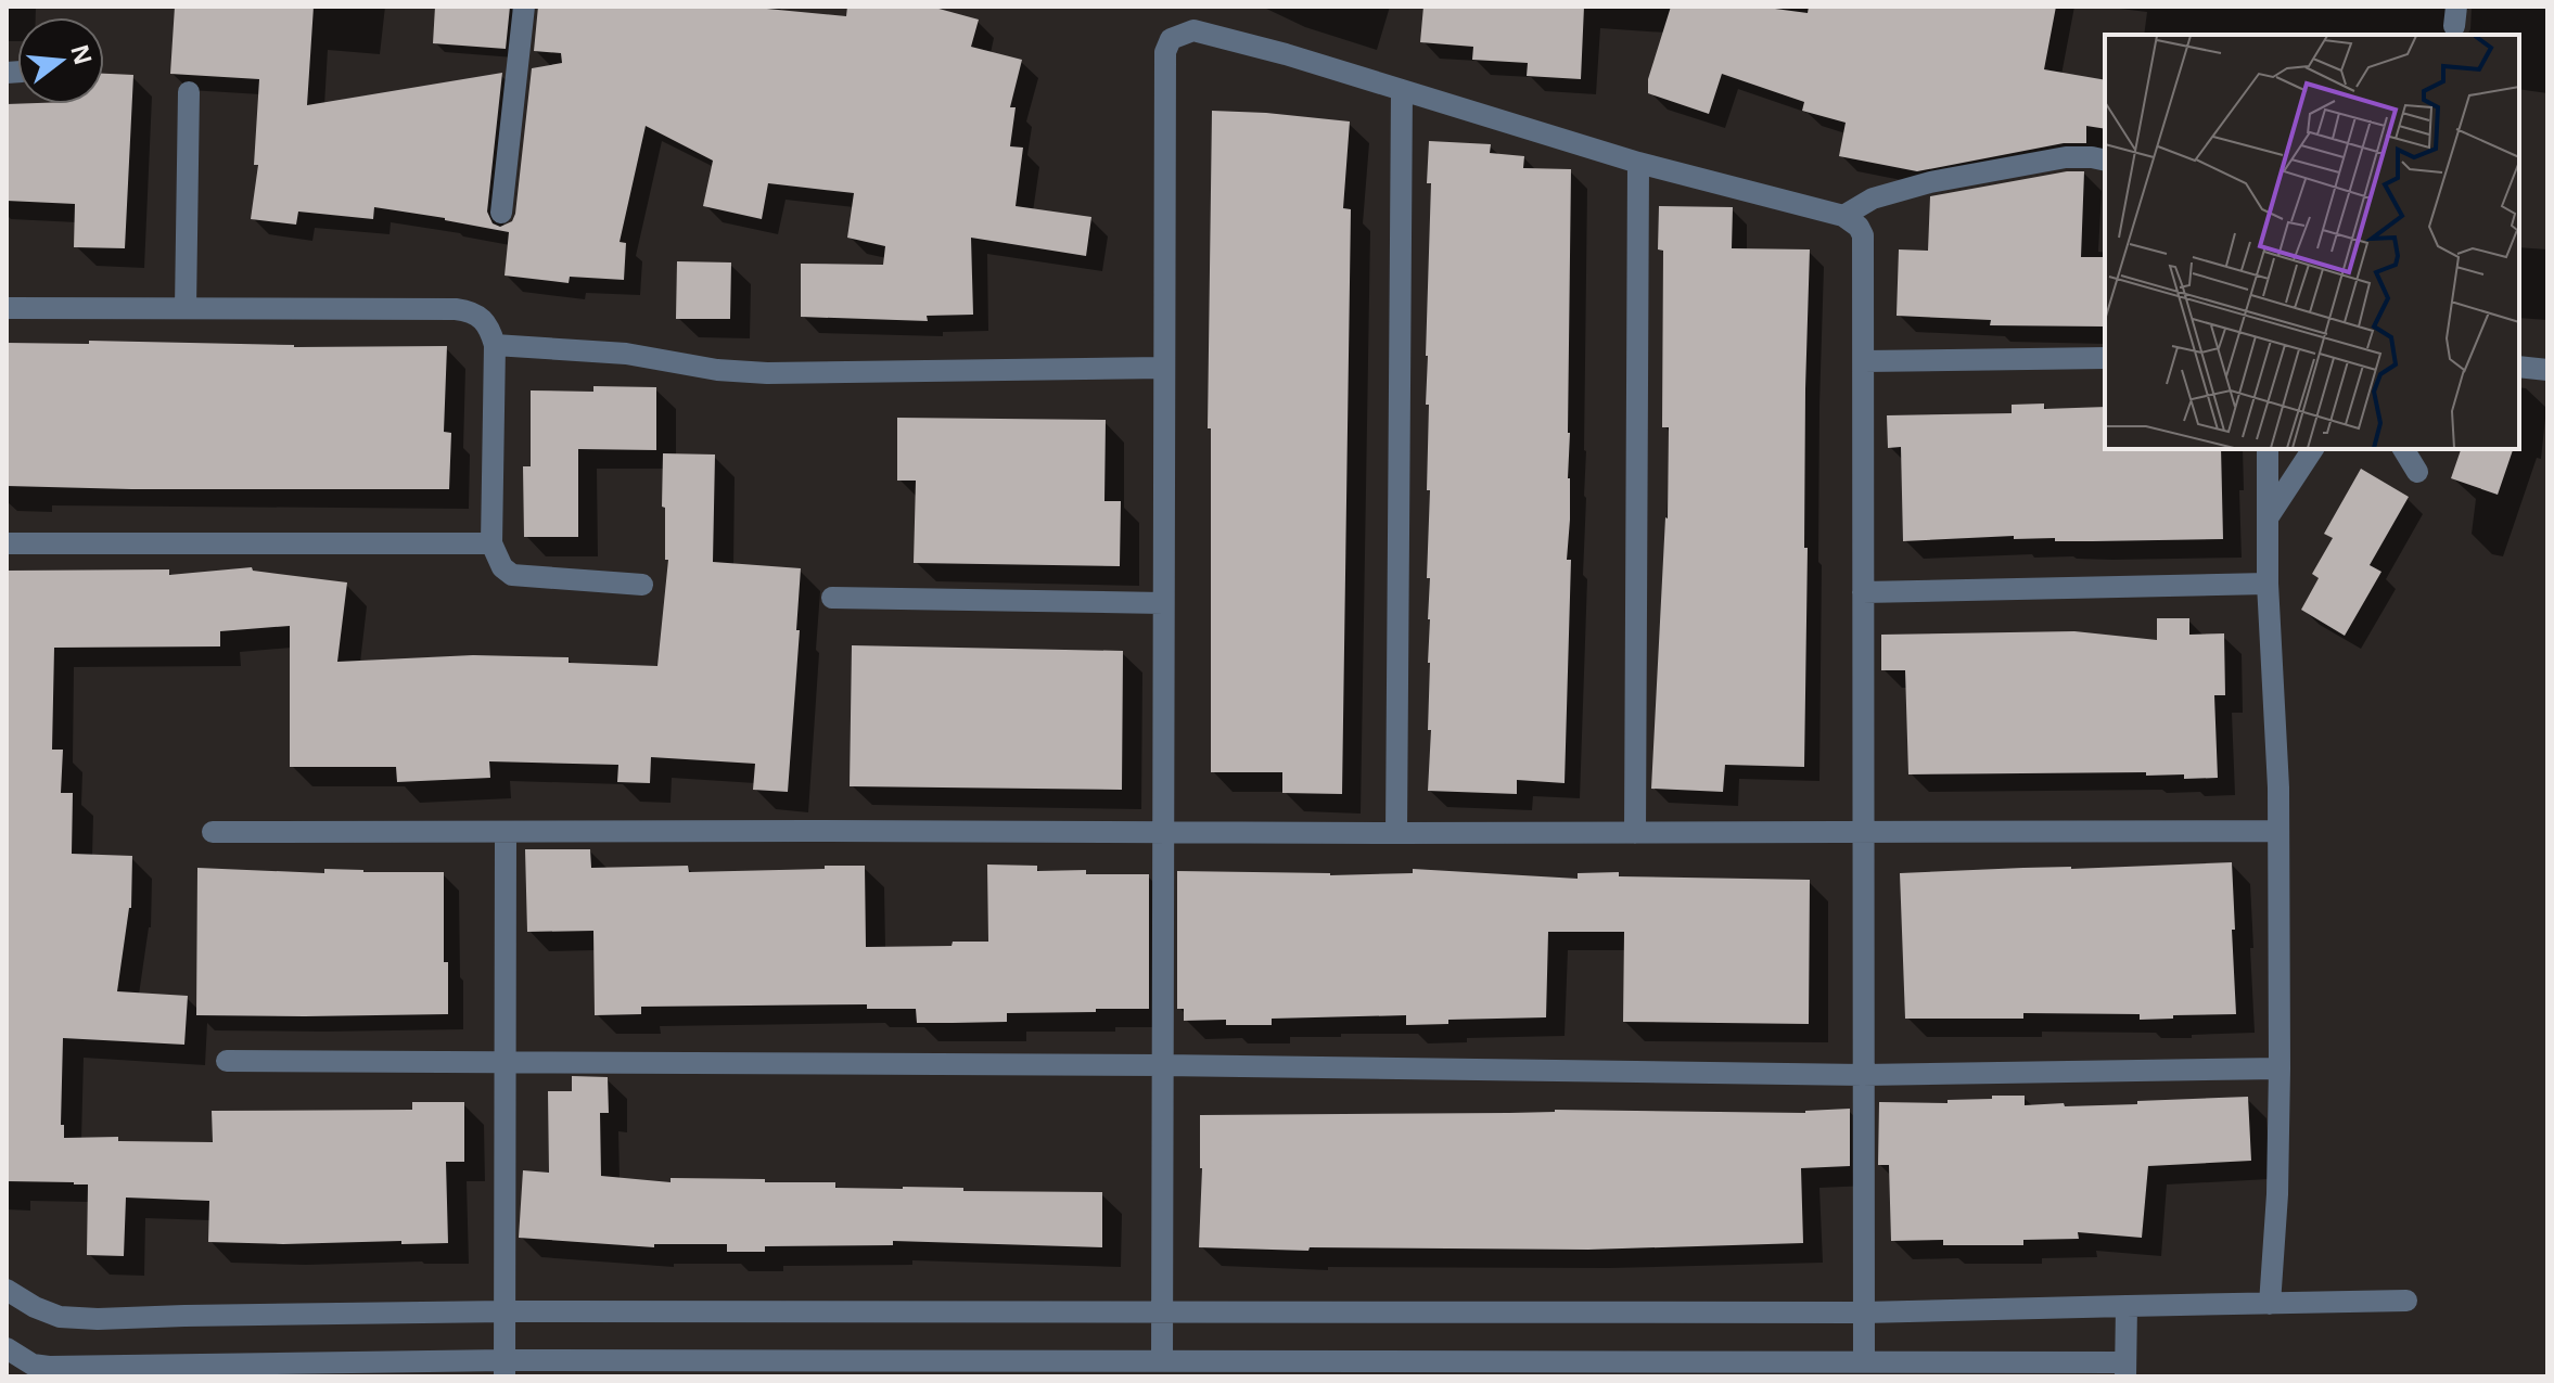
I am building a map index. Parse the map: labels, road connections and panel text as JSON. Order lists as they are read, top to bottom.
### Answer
{
  "north": "right"
}
